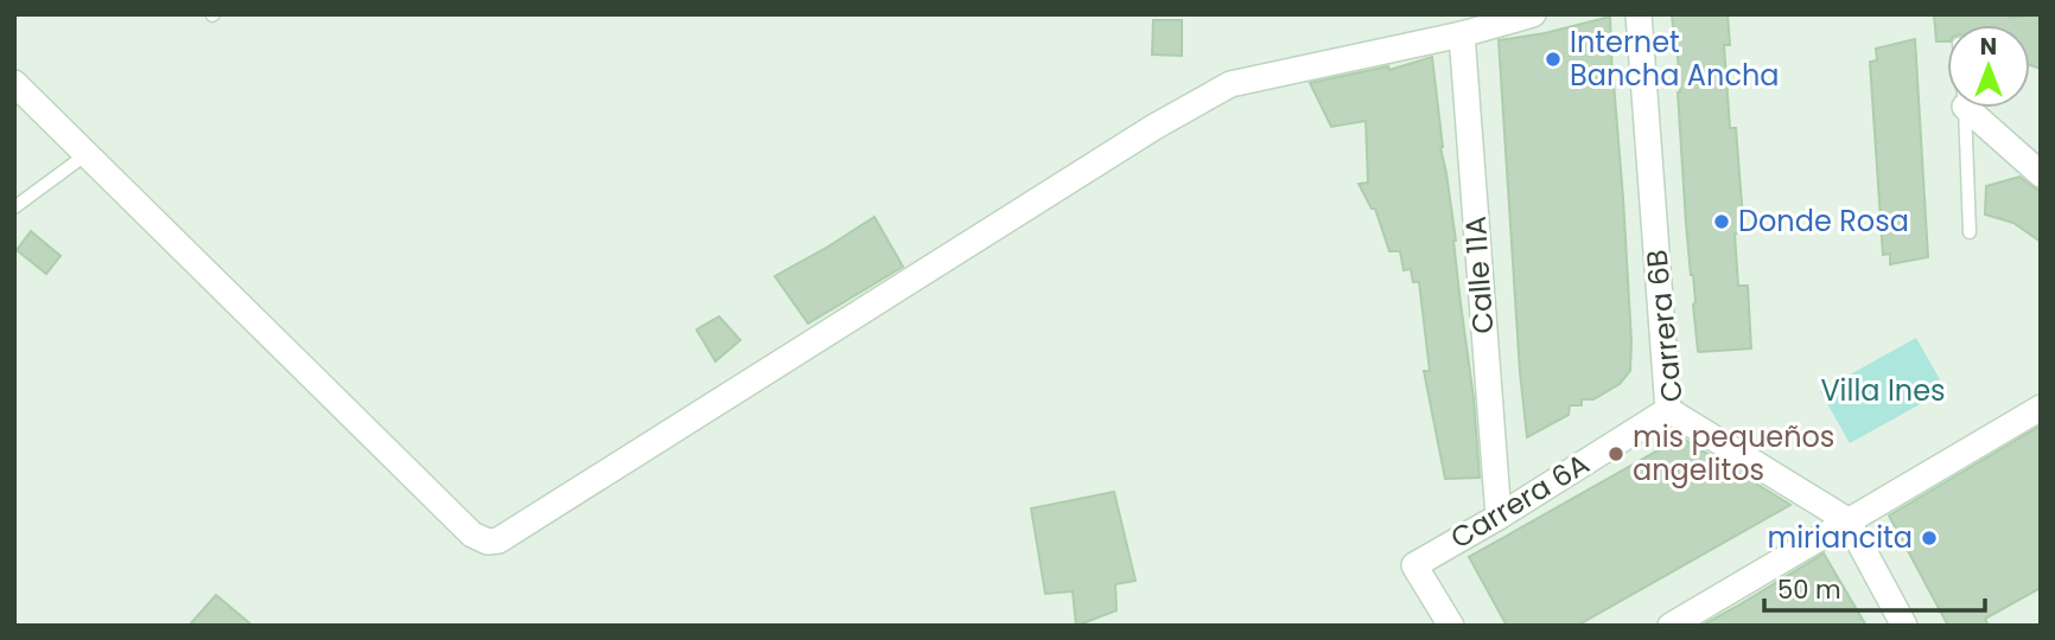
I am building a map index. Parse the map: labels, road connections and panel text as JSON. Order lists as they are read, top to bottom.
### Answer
{
  "streets": {
    "street": ["Calle 11A", "Carrera 6B", "Carrera 6A"]
  },
  "crossings": [
    ["Calle 11A", "Carrera 6A"],
    ["Carrera 6B", "Carrera 6A"]
  ],
  "parks": ["Villa Ines"],
  "places": [
    "Internet Bancha Ancha",
    "Donde Rosa",
    "mis pequeños angelitos",
    "miriancita"
  ],
  "scale_bar": "50 m",
  "north": "top"
}
